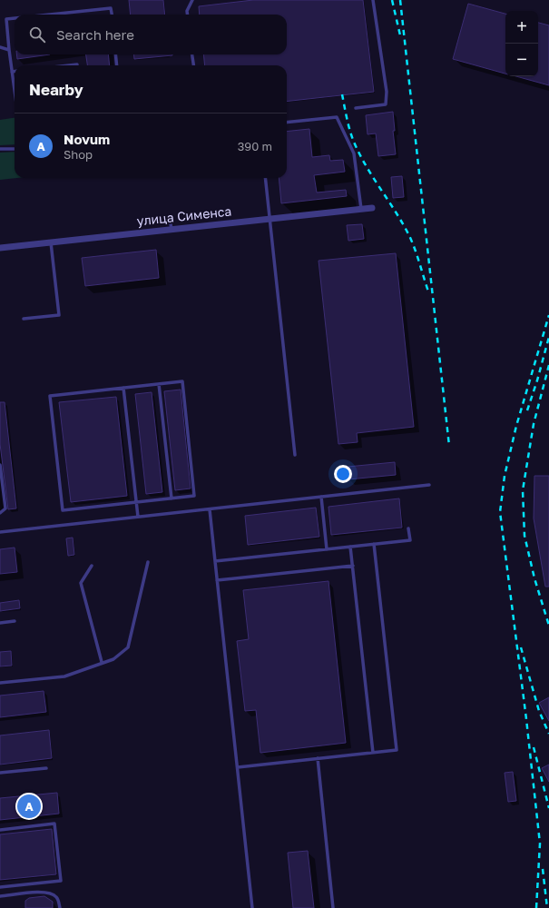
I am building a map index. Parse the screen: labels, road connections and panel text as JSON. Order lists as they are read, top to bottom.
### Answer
{
  "streets": {
    "street": ["улица Сименса"]
  },
  "page": {
    "map_buttons": ["+", "−"],
    "search": "Search here",
    "heading": "Nearby",
    "list": [
      {
        "mark": "A",
        "name": "Novum",
        "note": "Shop",
        "value": "390 m"
      }
    ],
    "pins": "A"
  }
}
